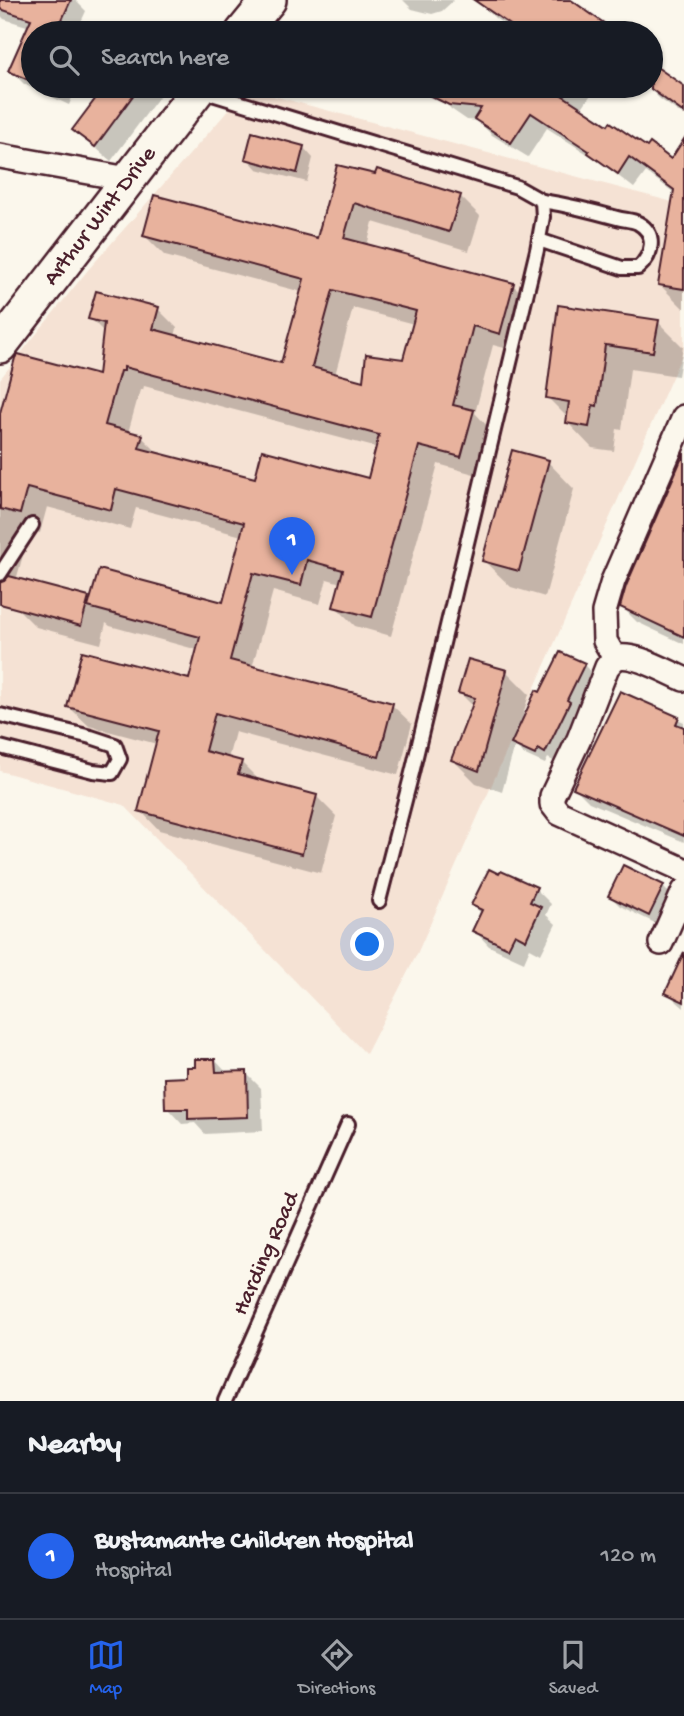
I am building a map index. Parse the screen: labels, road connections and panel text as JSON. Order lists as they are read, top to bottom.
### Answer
{
  "streets": {
    "main road": ["Arthur Wint Drive"],
    "lane": ["Harding Road"]
  },
  "page": {
    "search": "Search here",
    "pins": "1",
    "heading": "Nearby",
    "list": [
      {
        "mark": "1",
        "name": "Bustamante Children Hospital",
        "note": "Hospital",
        "value": "120 m"
      }
    ],
    "nav": ["Map", "Directions", "Saved"]
  }
}
